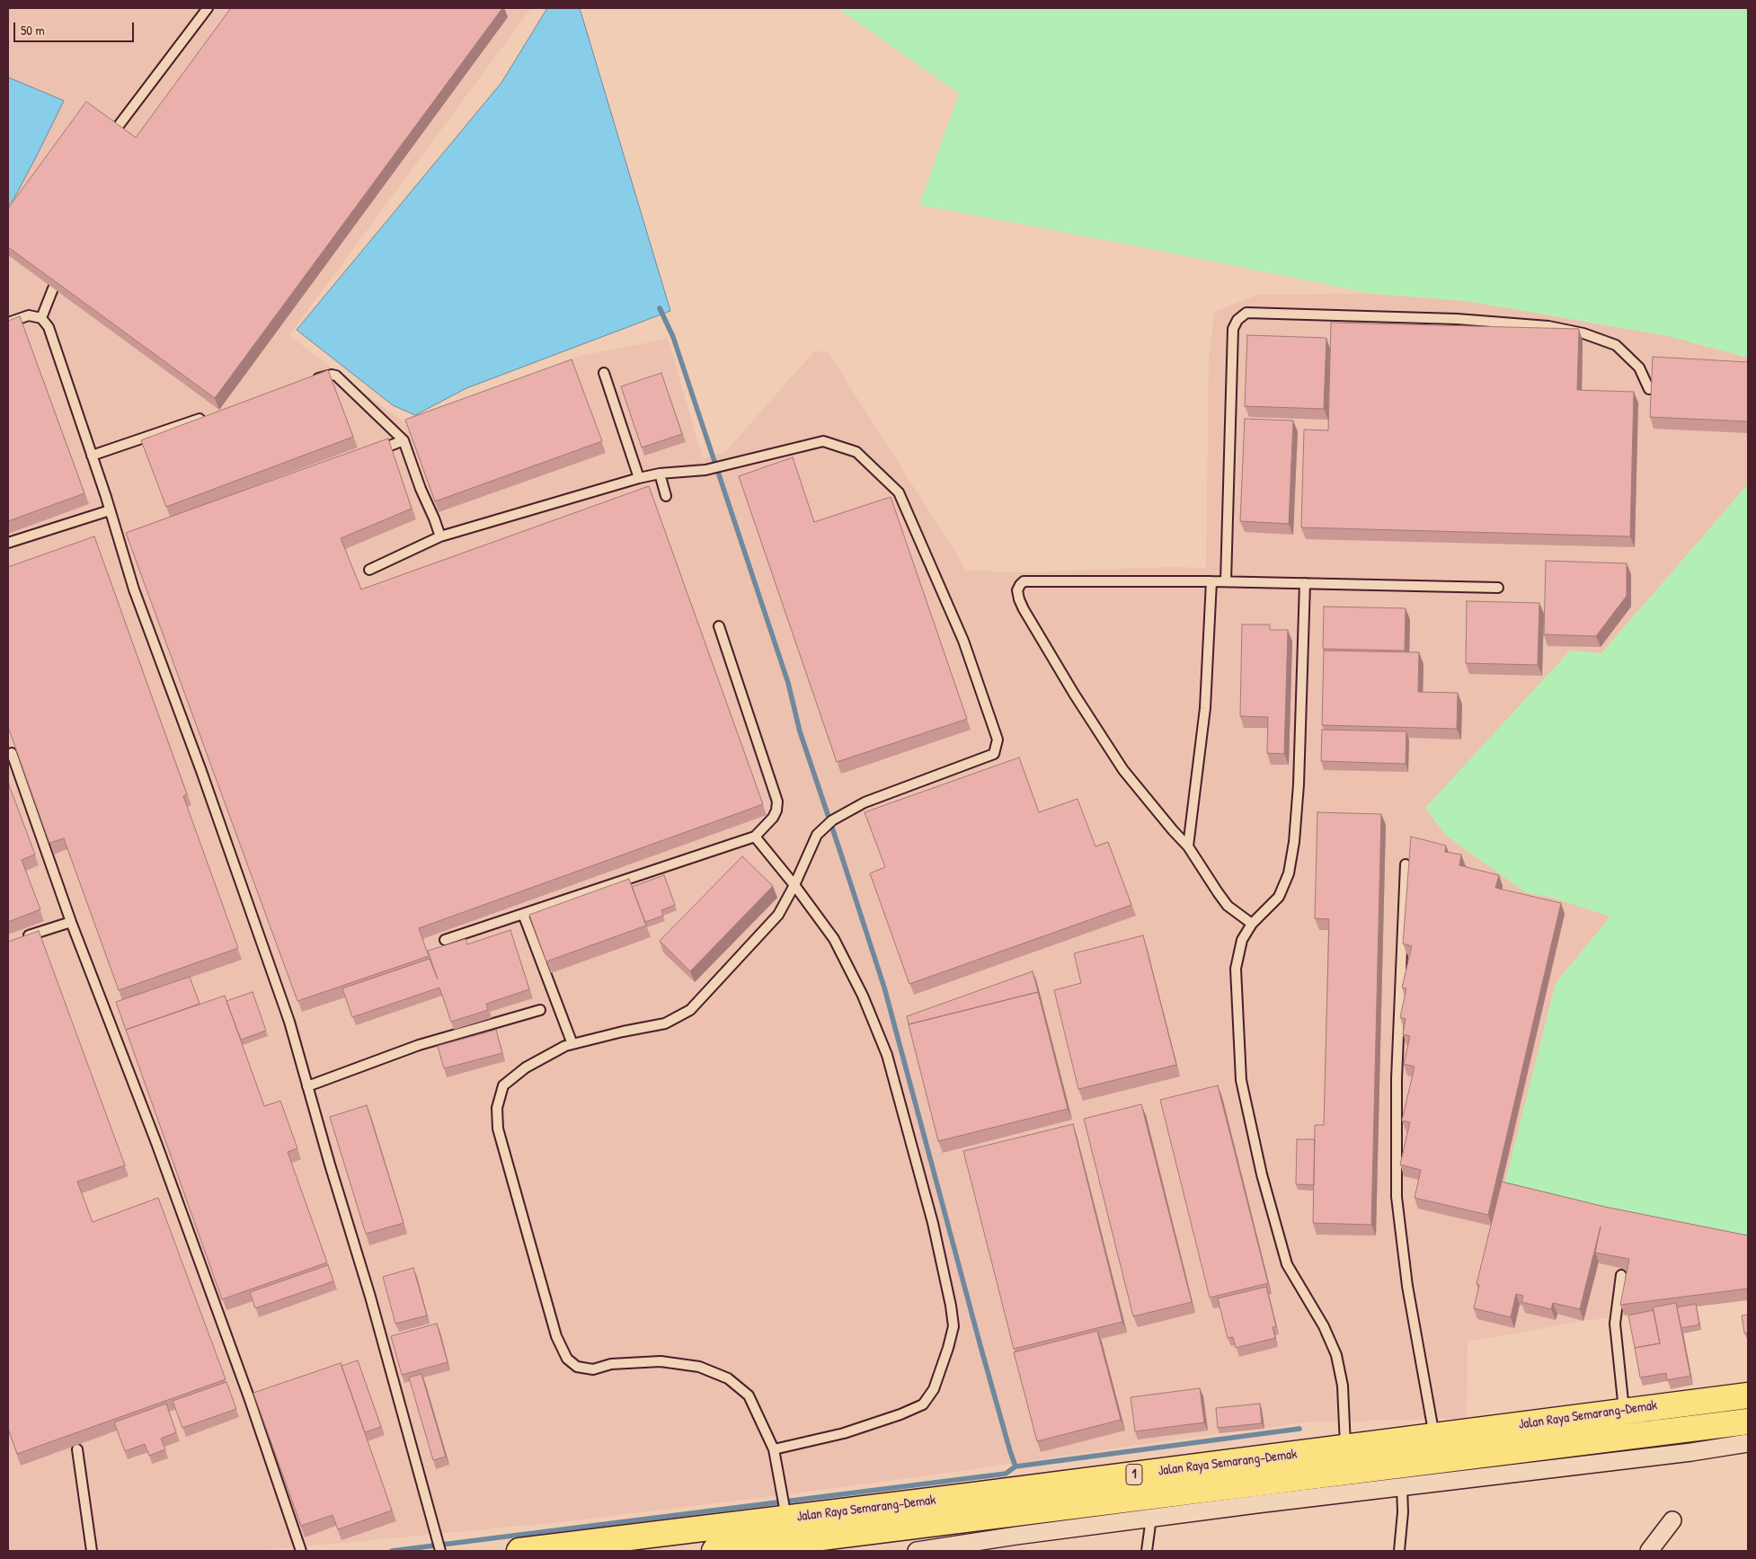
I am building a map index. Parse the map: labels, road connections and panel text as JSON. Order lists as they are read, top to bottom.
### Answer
{
  "streets": {
    "highway": ["Jalan Raya Semarang-Demak", "1"]
  },
  "scale_bar": "50 m"
}
